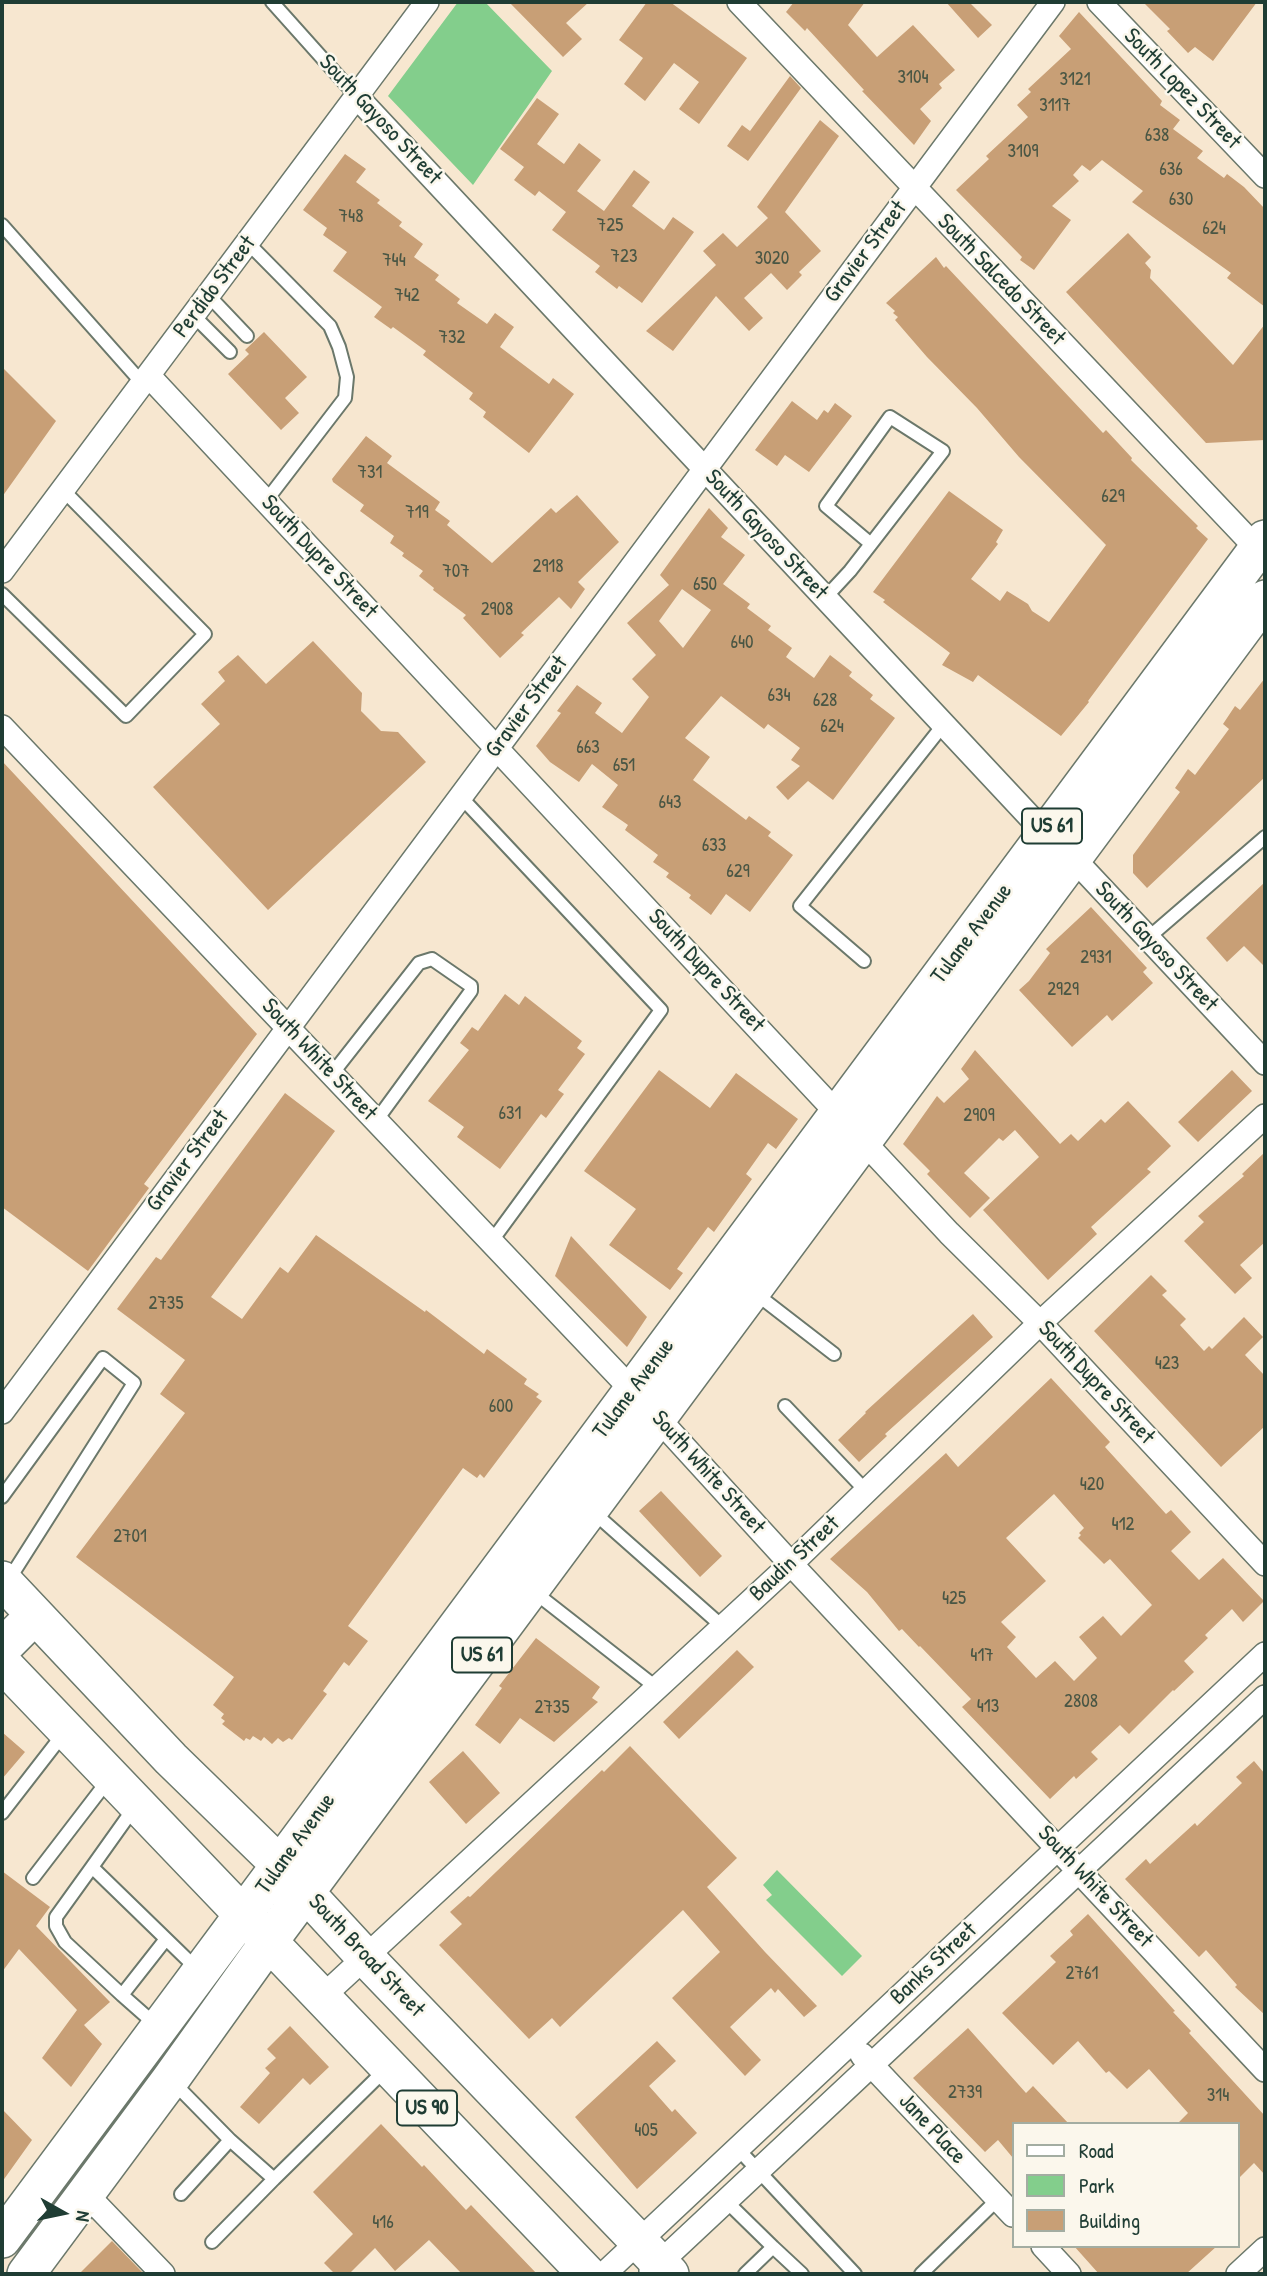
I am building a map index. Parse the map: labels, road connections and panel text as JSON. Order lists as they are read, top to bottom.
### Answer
{
  "streets": {
    "main road": [
      "US 61",
      "Tulane Avenue",
      "South Broad Street",
      "US 90"
    ],
    "street": [
      "South Lopez Street",
      "South Gayoso Street",
      "Gravier Street",
      "South Salcedo Street",
      "Perdido Street",
      "South Dupre Street",
      "South White Street",
      "Baudin Street",
      "Banks Street",
      "Jane Place"
    ]
  },
  "crossings": [
    ["South Gayoso Street", "Gravier Street"],
    ["South Gayoso Street", "Perdido Street"],
    ["South Gayoso Street", "Tulane Avenue"],
    ["Gravier Street", "South Salcedo Street"],
    ["Gravier Street", "South Dupre Street"],
    ["Gravier Street", "South White Street"],
    ["South Salcedo Street", "Tulane Avenue"],
    ["Perdido Street", "South Dupre Street"],
    ["South Dupre Street", "Tulane Avenue"],
    ["South Dupre Street", "Baudin Street"],
    ["Tulane Avenue", "South White Street"],
    ["Tulane Avenue", "South Broad Street"],
    ["Tulane Avenue", "US 90"],
    ["South White Street", "Baudin Street"],
    ["South White Street", "Banks Street"],
    ["Baudin Street", "South Broad Street"],
    ["Baudin Street", "US 90"],
    ["South Broad Street", "Banks Street"],
    ["Banks Street", "Jane Place"]
  ],
  "house_numbers": [
    "3104",
    "3121",
    "3117",
    "638",
    "3109",
    "636",
    "630",
    "748",
    "725",
    "624",
    "723",
    "3020",
    "744",
    "742",
    "732",
    "731",
    "629",
    "719",
    "2918",
    "707",
    "650",
    "2908",
    "640",
    "634",
    "628",
    "624",
    "663",
    "651",
    "643",
    "633",
    "629",
    "2931",
    "2929",
    "631",
    "2909",
    "2735",
    "423",
    "600",
    "420",
    "412",
    "2701",
    "425",
    "417",
    "2808",
    "413",
    "2735",
    "2761",
    "2739",
    "314",
    "405",
    "416"
  ],
  "legend": ["Road", "Park", "Building"],
  "north": "right"
}
